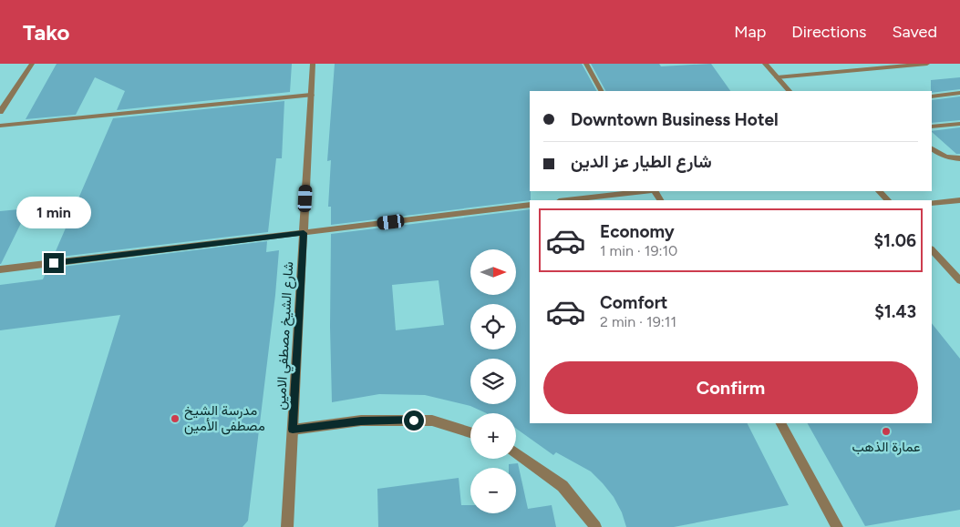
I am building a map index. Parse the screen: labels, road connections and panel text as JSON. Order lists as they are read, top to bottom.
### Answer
{
  "streets": {
    "street": ["شارع الشيخ مصطفي الامين"]
  },
  "places": ["مدرسة الشيخ مصطفى الأمين", "عمارة الذهب"],
  "north": "right",
  "page": {
    "header": "Tako",
    "nav": ["Map", "Directions", "Saved"],
    "banner": ["Downtown Business Hotel", "شارع الطيار عز الدين"],
    "bubble": "1 min",
    "list": [
      {
        "name": "Economy",
        "note": "1 min · 19:10",
        "value": "$1.06"
      },
      {
        "name": "Comfort",
        "note": "2 min · 19:11",
        "value": "$1.43"
      }
    ],
    "map_buttons": ["+", "−"],
    "buttons": "Confirm"
  }
}
